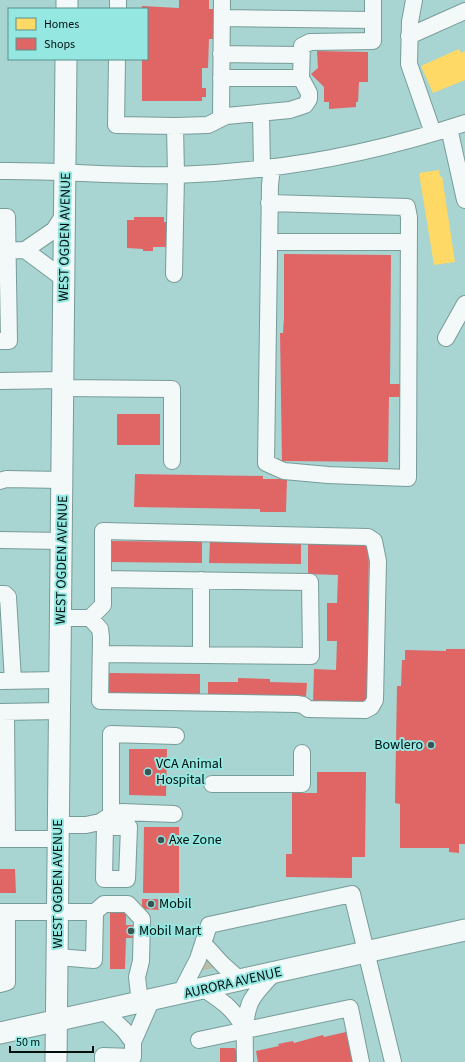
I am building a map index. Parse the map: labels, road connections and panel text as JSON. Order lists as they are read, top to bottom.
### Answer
{
  "streets": {
    "main road": ["WEST OGDEN AVENUE", "AURORA AVENUE"]
  },
  "crossings": [
    ["WEST OGDEN AVENUE", "AURORA AVENUE"]
  ],
  "places": [
    "Bowlero",
    "VCA Animal Hospital",
    "Axe Zone",
    "Mobil",
    "Mobil Mart"
  ],
  "legend": ["Homes", "Shops"],
  "scale_bar": "50 m"
}
